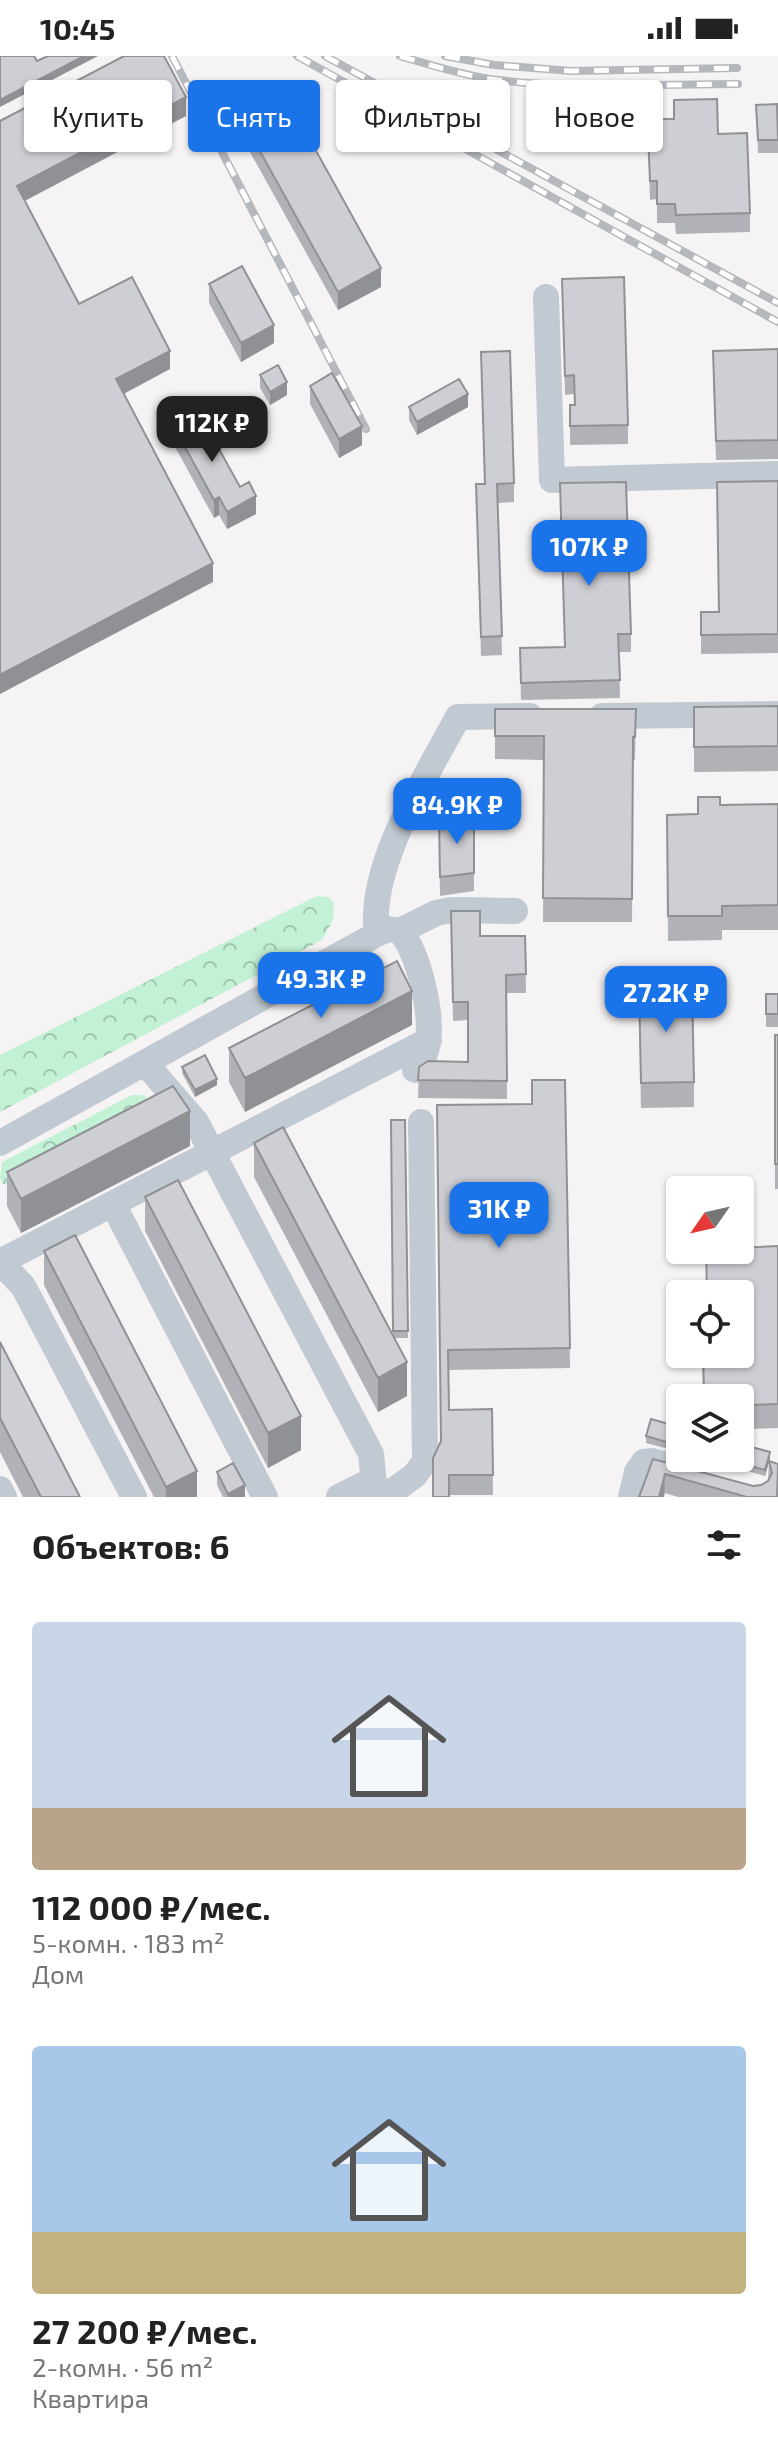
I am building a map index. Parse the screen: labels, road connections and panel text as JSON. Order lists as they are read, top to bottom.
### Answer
{
  "north": "bottom left",
  "page": {
    "status": "10:45",
    "chip": [
      "Купить",
      "Снять",
      "Фильтры",
      "Новое"
    ],
    "price": [
      "112K ₽",
      "107K ₽",
      "84.9K ₽",
      "49.3K ₽",
      "27.2K ₽",
      "31K ₽"
    ],
    "heading": "Объектов: 6",
    "list": [
      {
        "name": "112 000 ₽/мес.",
        "note": "5-комн. · 183 m² · Дом"
      },
      {
        "name": "27 200 ₽/мес.",
        "note": "2-комн. · 56 m² · Квартира"
      }
    ]
  }
}
